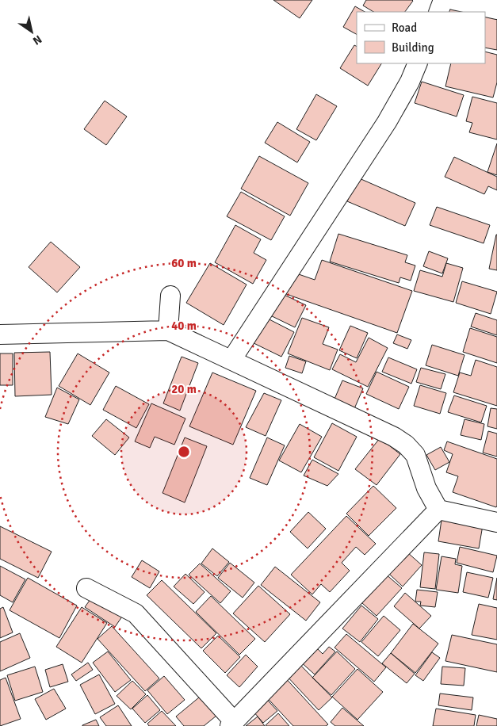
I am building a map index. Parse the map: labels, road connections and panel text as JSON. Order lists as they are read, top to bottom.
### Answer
{
  "legend": ["Road", "Building"],
  "north": "bottom right",
  "rings": ["60 m", "40 m", "20 m"]
}
